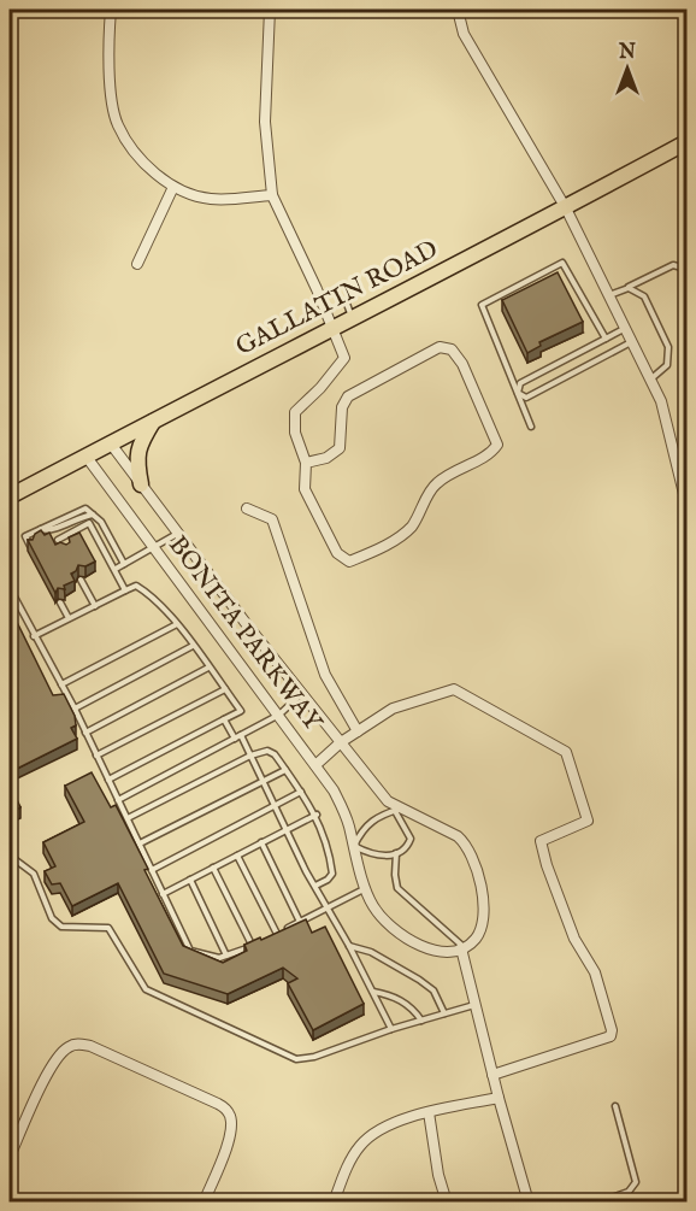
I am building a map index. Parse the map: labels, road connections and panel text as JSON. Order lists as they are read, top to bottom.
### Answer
{
  "streets": {
    "main road": ["GALLATIN ROAD"],
    "street": ["BONITA PARKWAY"]
  },
  "crossings": [
    ["GALLATIN ROAD", "BONITA PARKWAY"]
  ],
  "north": "top"
}
